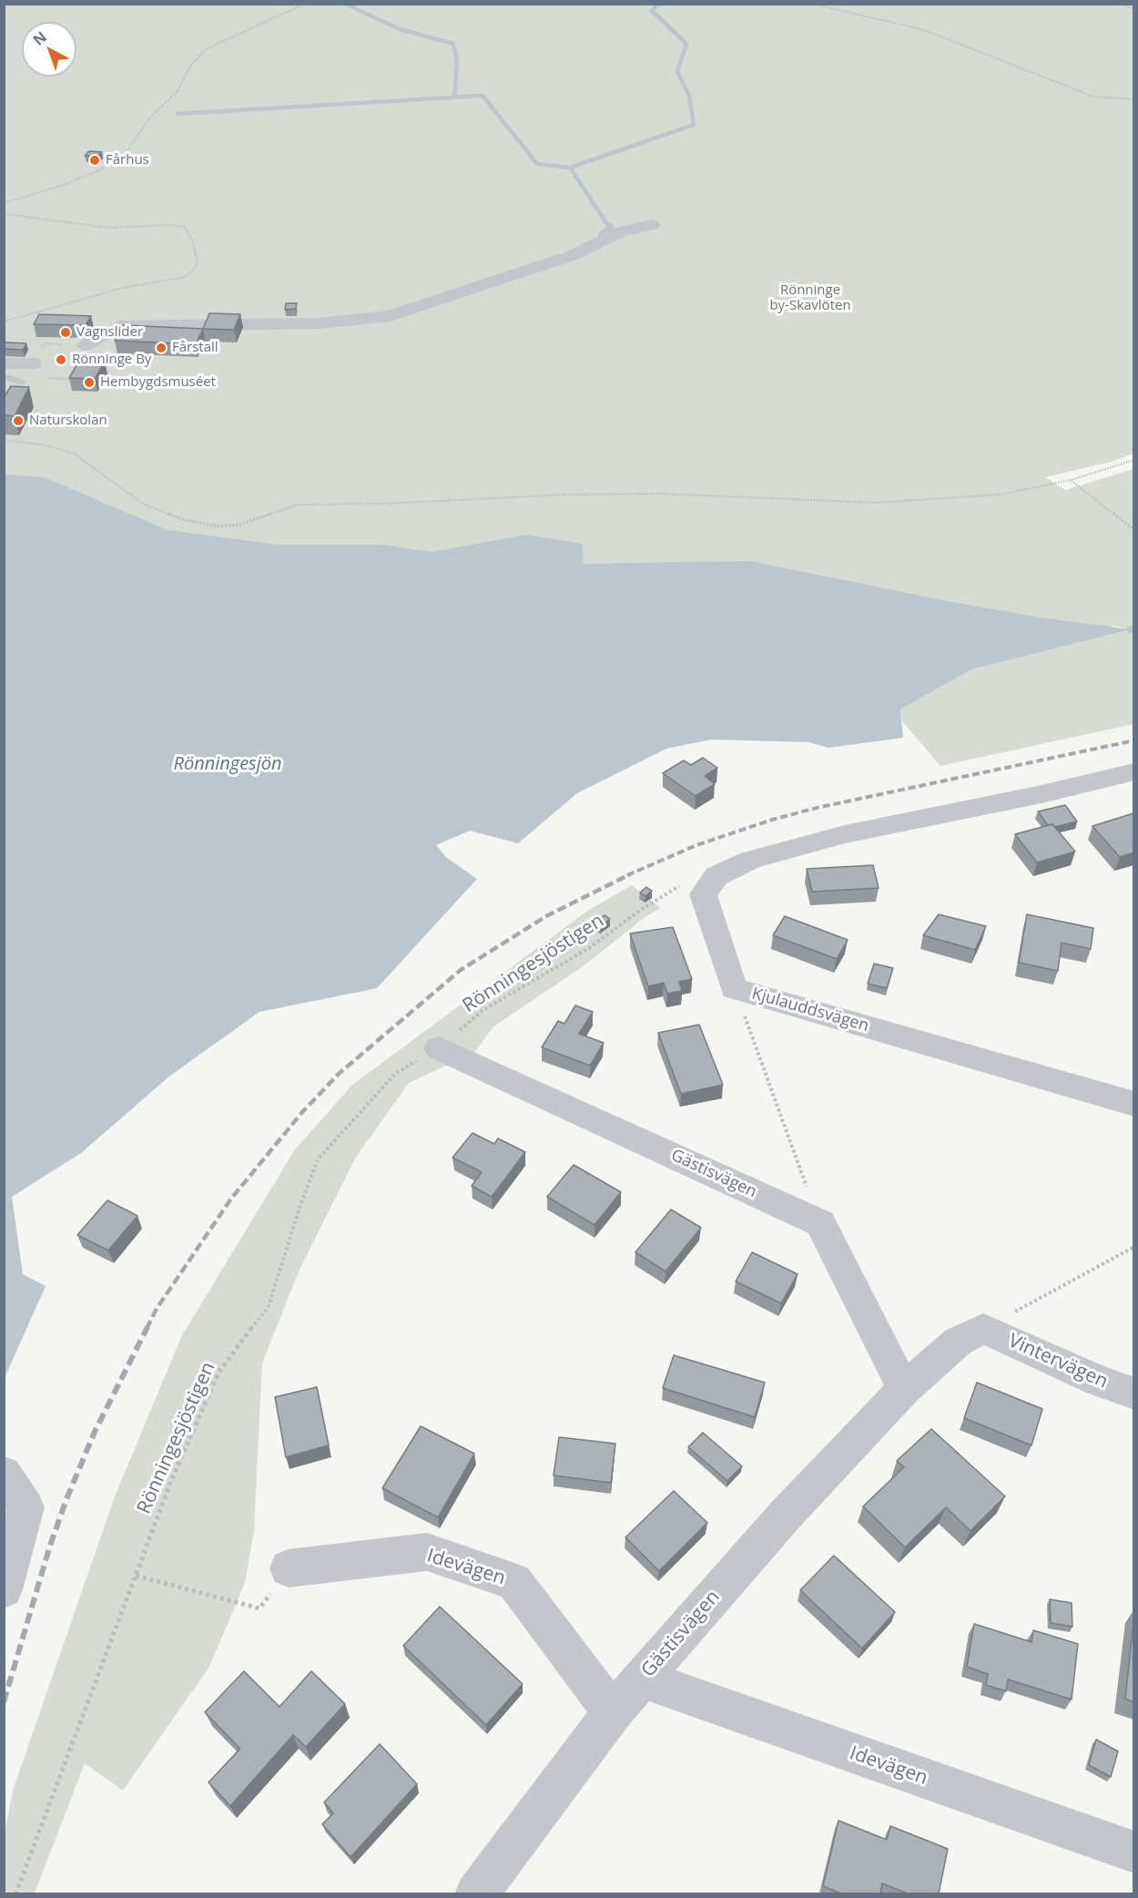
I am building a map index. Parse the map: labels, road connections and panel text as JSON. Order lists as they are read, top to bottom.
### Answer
{
  "streets": {
    "street": [
      "Kjulauddsvägen",
      "Gästisvägen",
      "Vintervägen",
      "Idevägen"
    ],
    "path": ["Rönningesjöstigen"]
  },
  "crossings": [
    ["Rönningesjöstigen", "Kjulauddsvägen"],
    ["Rönningesjöstigen", "Gästisvägen"],
    ["Gästisvägen", "Vintervägen"],
    ["Gästisvägen", "Idevägen"]
  ],
  "water": ["Rönningesjön"],
  "parks": ["Rönninge by-Skavlöten"],
  "places": [
    "Fårhus",
    "Vagnslider",
    "Fårstall",
    "Rönninge By",
    "Hembygdsmuséet",
    "Naturskolan"
  ],
  "north": "top left"
}
